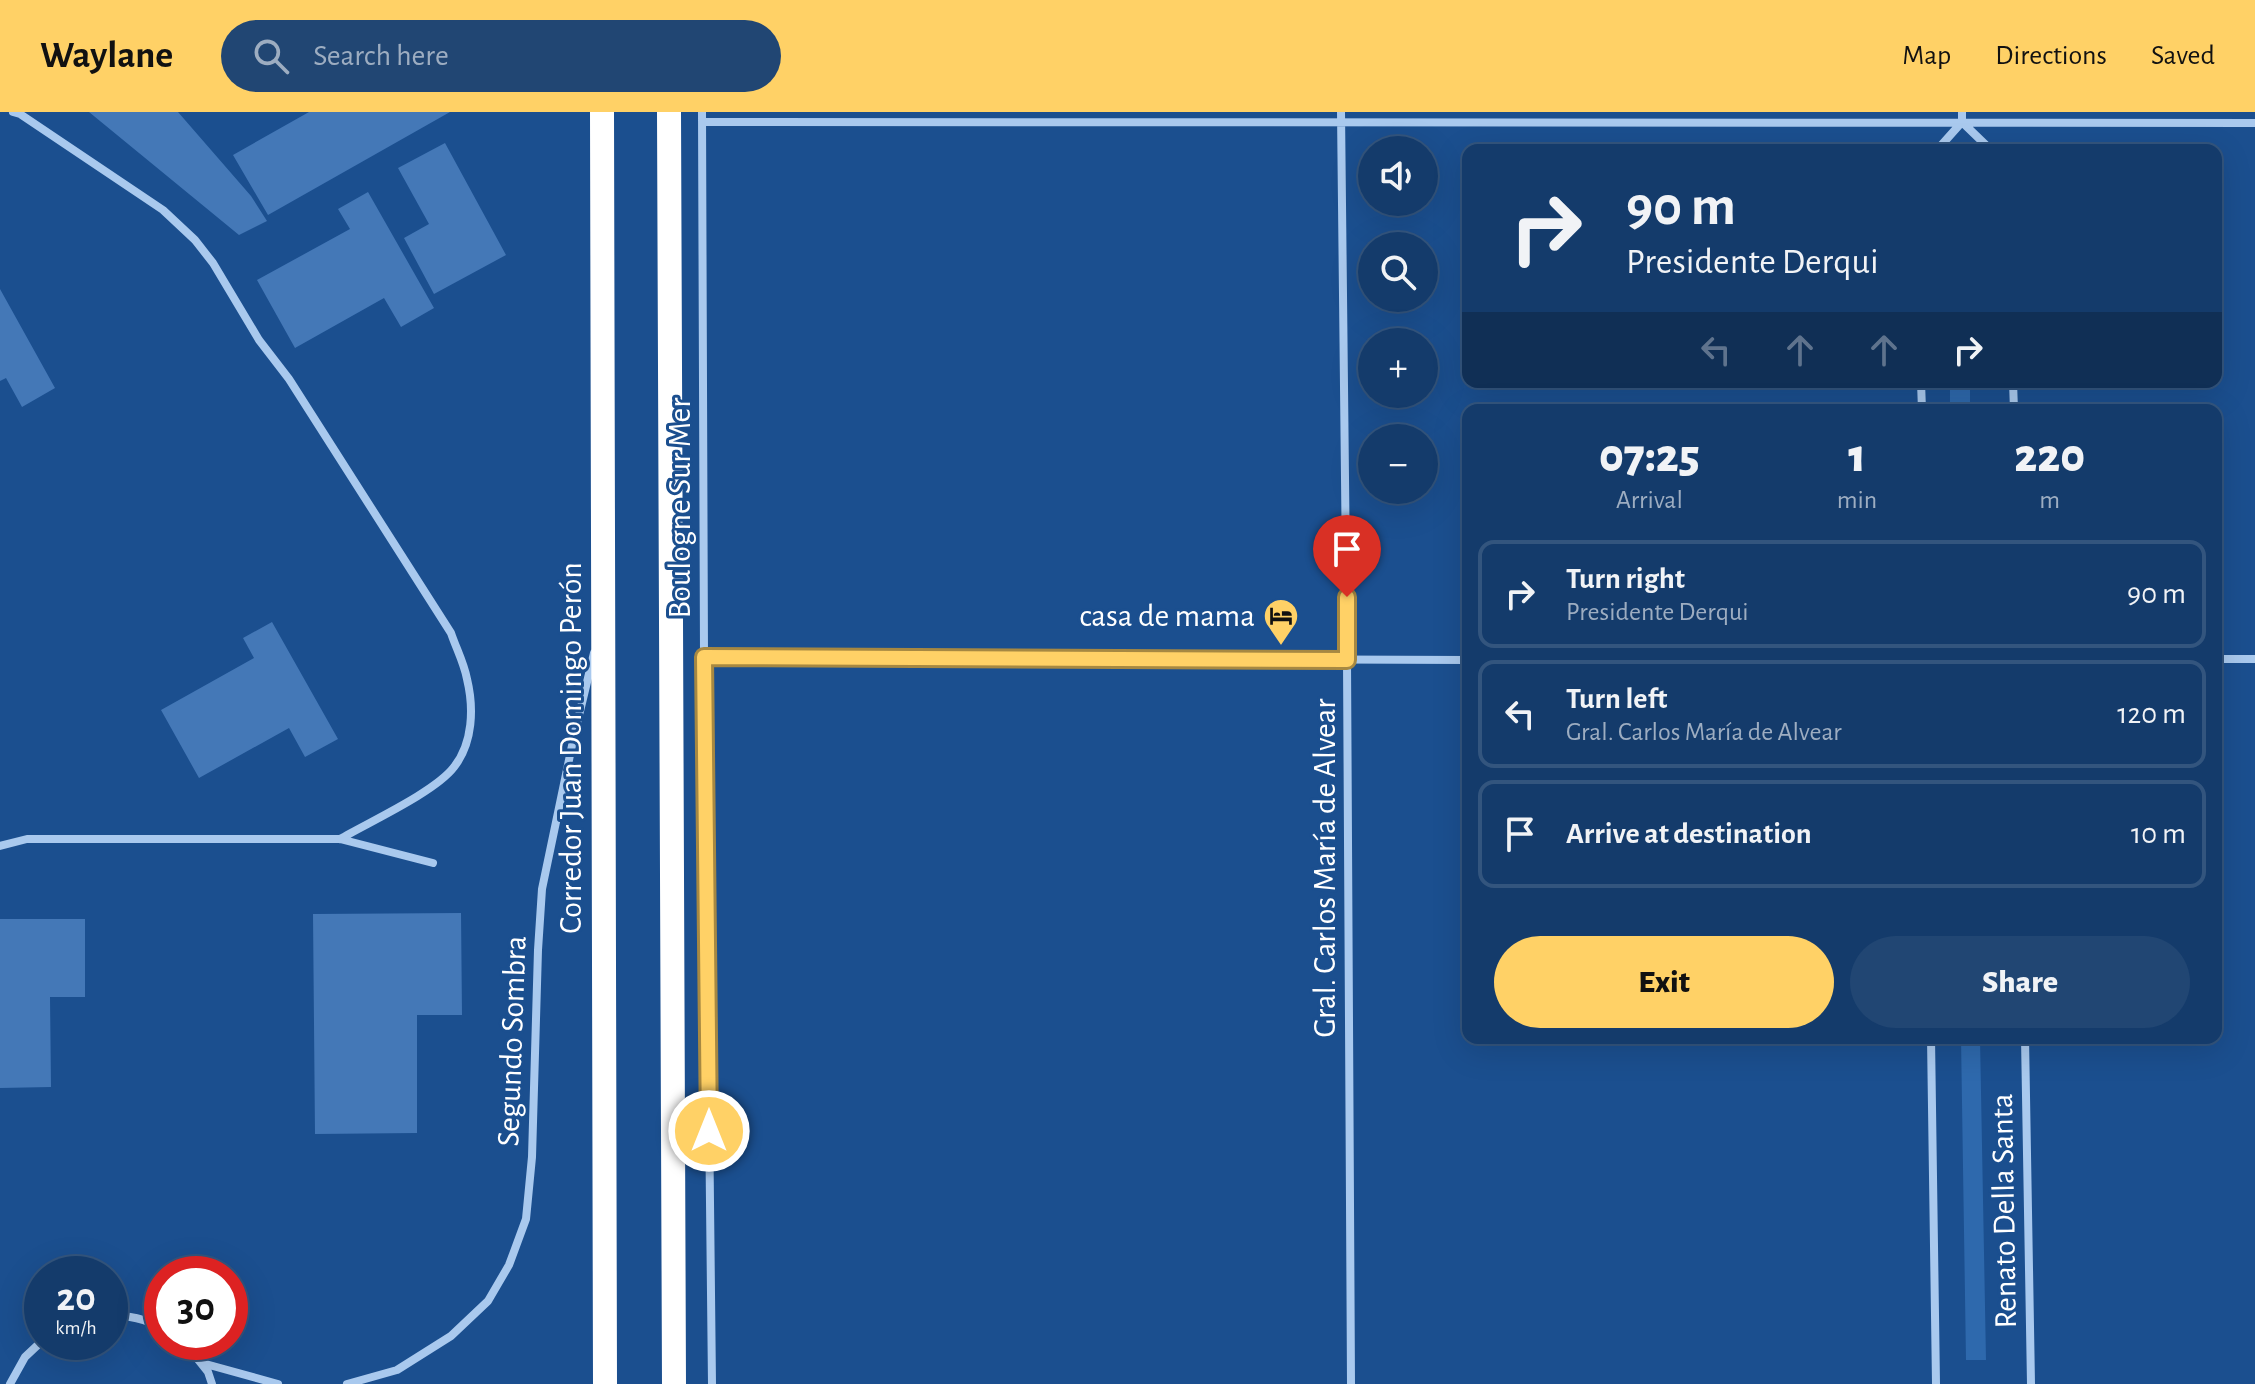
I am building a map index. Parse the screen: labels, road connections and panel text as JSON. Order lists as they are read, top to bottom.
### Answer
{
  "streets": {
    "highway": ["Corredor Juan Domingo Perón"],
    "street": [
      "Boulogne Sur Mer",
      "Gral. Carlos María de Alvear",
      "Segundo Sombra",
      "Renato Della Santa"
    ]
  },
  "crossings": [
    ["Corredor Juan Domingo Perón", "Segundo Sombra"]
  ],
  "places": {
    "hotel": ["casa de mama"]
  },
  "page": {
    "header": "Waylane",
    "search": "Search here",
    "nav": ["Map", "Directions", "Saved"],
    "map_buttons": ["+", "−"],
    "turn": ["90 m", "Presidente Derqui"],
    "eta": [
      "07:25",
      "Arrival",
      "1",
      "min",
      "220",
      "m"
    ],
    "list": [
      {
        "name": "Turn right",
        "note": "Presidente Derqui",
        "value": "90 m"
      },
      {
        "name": "Turn left",
        "note": "Gral. Carlos María de Alvear",
        "value": "120 m"
      },
      {
        "name": "Arrive at destination",
        "value": "10 m"
      }
    ],
    "buttons": ["Exit", "Share"],
    "speed": "20 km/h",
    "limit": "30"
  }
}
